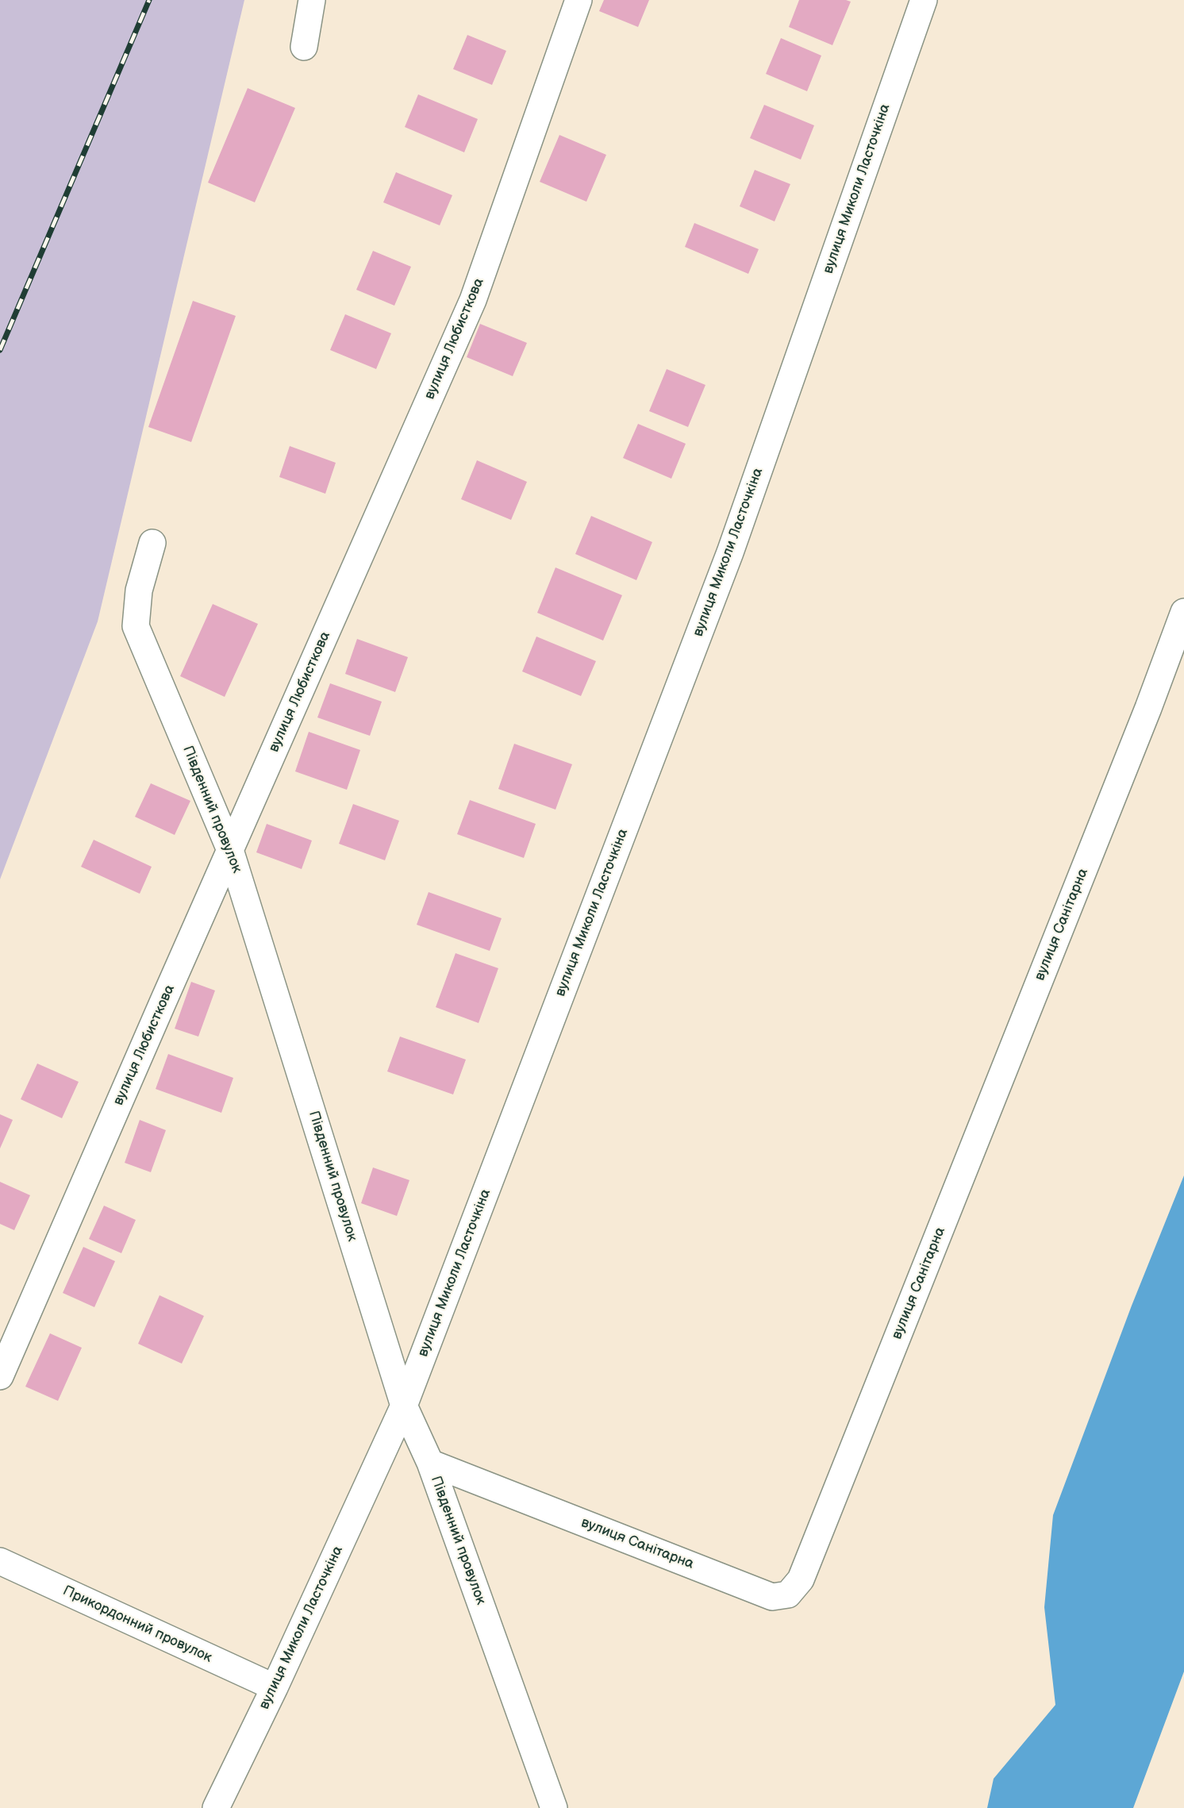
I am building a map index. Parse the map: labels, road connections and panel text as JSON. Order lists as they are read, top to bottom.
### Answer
{
  "streets": {
    "street": [
      "вулиця Миколи Ласточкіна",
      "вулиця Любисткова",
      "Південний провулок",
      "вулиця Санітарна",
      "Прикордонний провулок"
    ]
  },
  "crossings": [
    ["вулиця Миколи Ласточкіна", "Південний провулок"],
    ["вулиця Миколи Ласточкіна", "Прикордонний провулок"],
    ["вулиця Любисткова", "Південний провулок"],
    ["Південний провулок", "вулиця Санітарна"]
  ]
}
